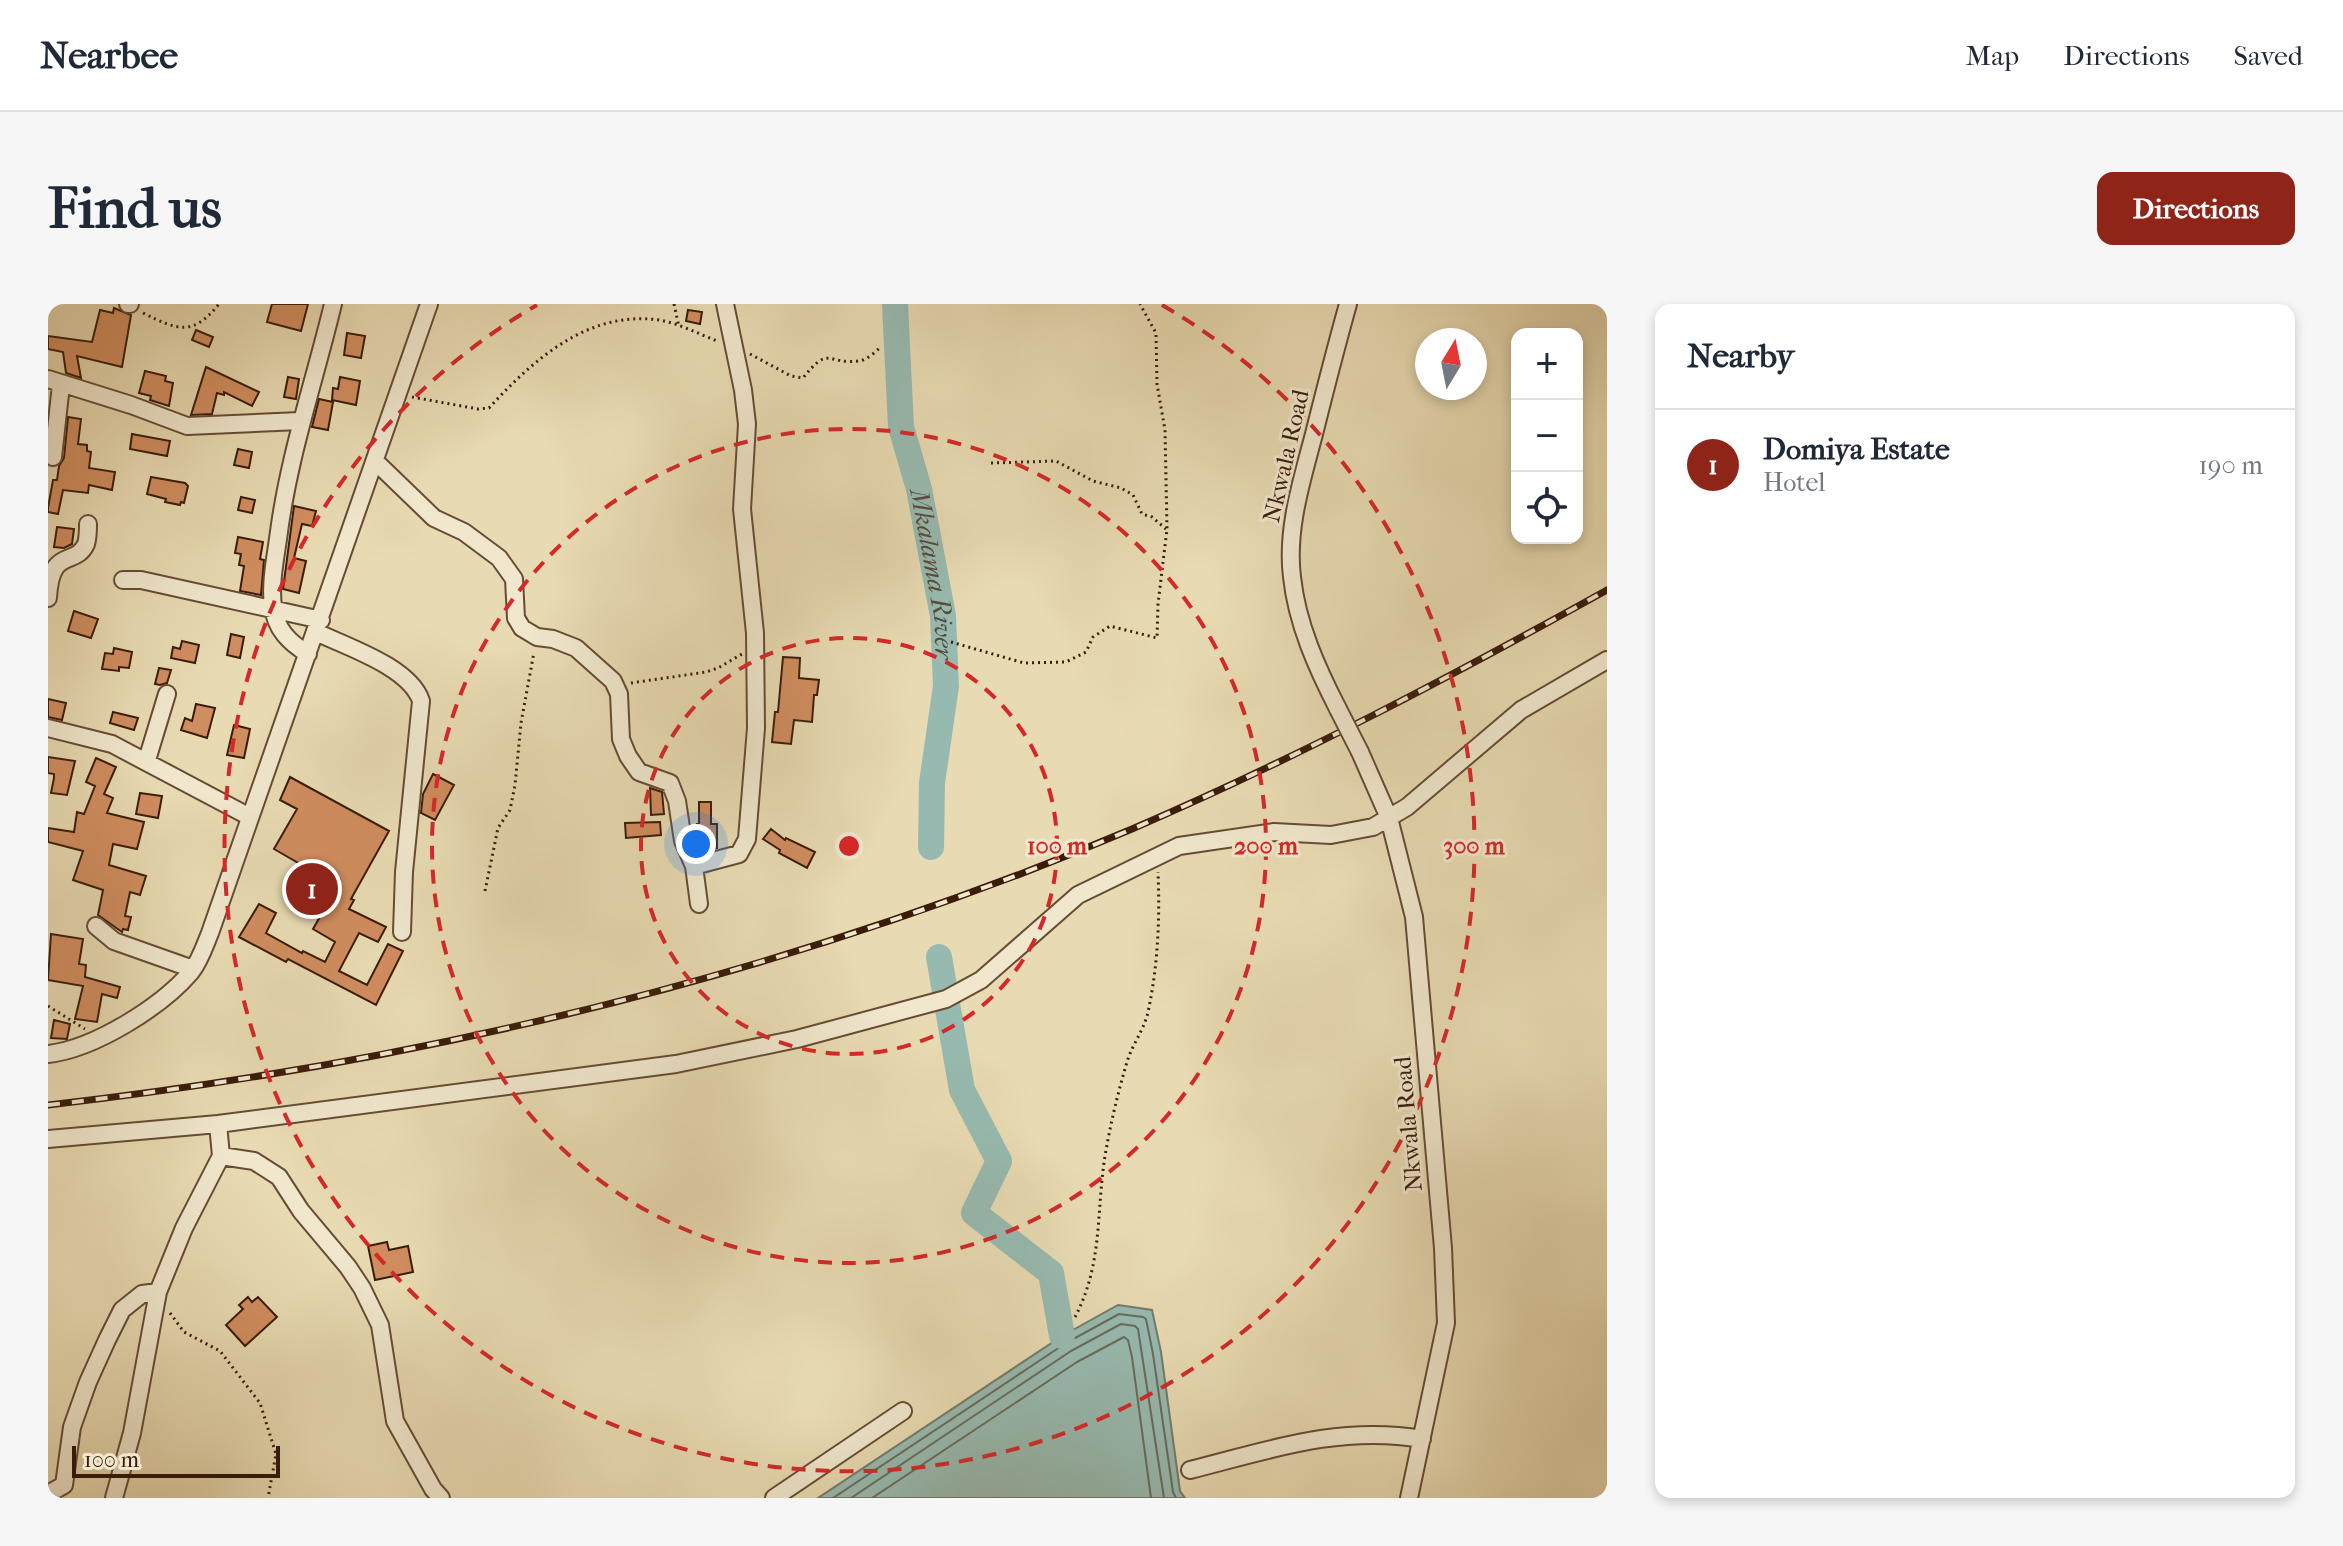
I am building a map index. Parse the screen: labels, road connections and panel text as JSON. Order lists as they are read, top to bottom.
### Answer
{
  "streets": {
    "street": ["Nkwala Road"]
  },
  "water": ["Mkalama River"],
  "scale_bar": "100 m",
  "north": "top",
  "page": {
    "header": "Nearbee",
    "nav": ["Map", "Directions", "Saved"],
    "buttons": "Directions",
    "title": "Find us",
    "heading": "Nearby",
    "map_buttons": ["+", "−"],
    "list": [
      {
        "mark": "1",
        "name": "Domiya Estate",
        "note": "Hotel",
        "value": "190 m"
      }
    ],
    "pins": "1",
    "scale": "100 m"
  },
  "rings": ["100 m", "200 m", "300 m"]
}
